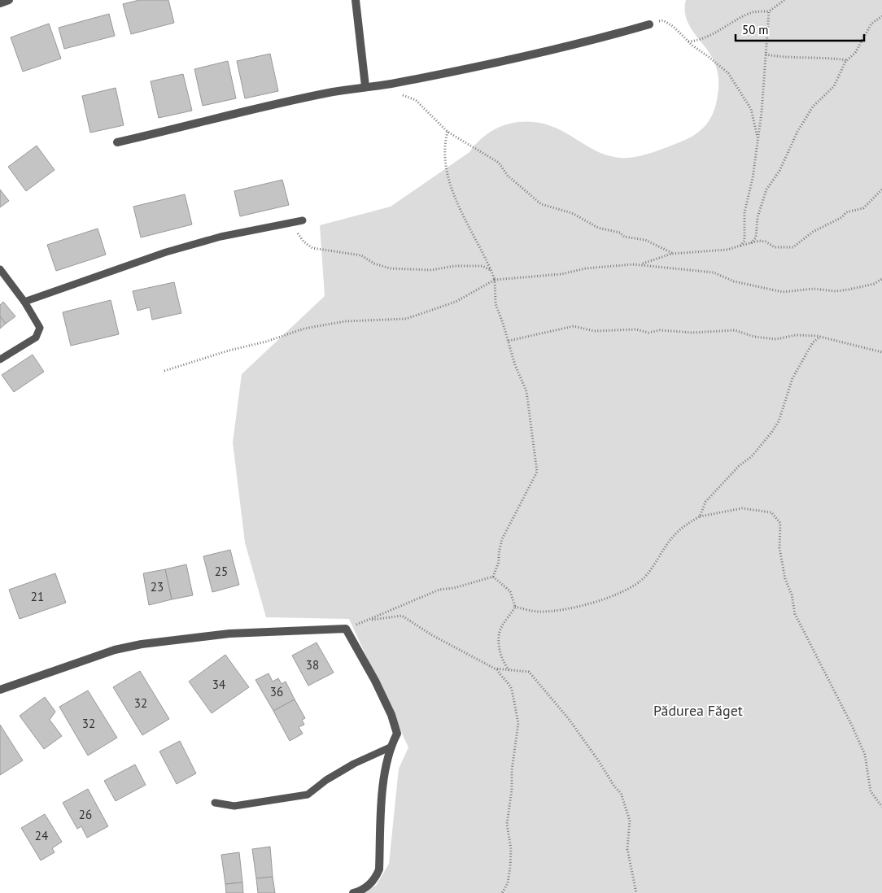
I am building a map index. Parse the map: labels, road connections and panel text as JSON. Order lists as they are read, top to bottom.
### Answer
{
  "parks": ["Pădurea Făget"],
  "house_numbers": [
    "25",
    "23",
    "21",
    "38",
    "34",
    "36",
    "32",
    "32",
    "26",
    "24"
  ],
  "scale_bar": "50 m"
}
